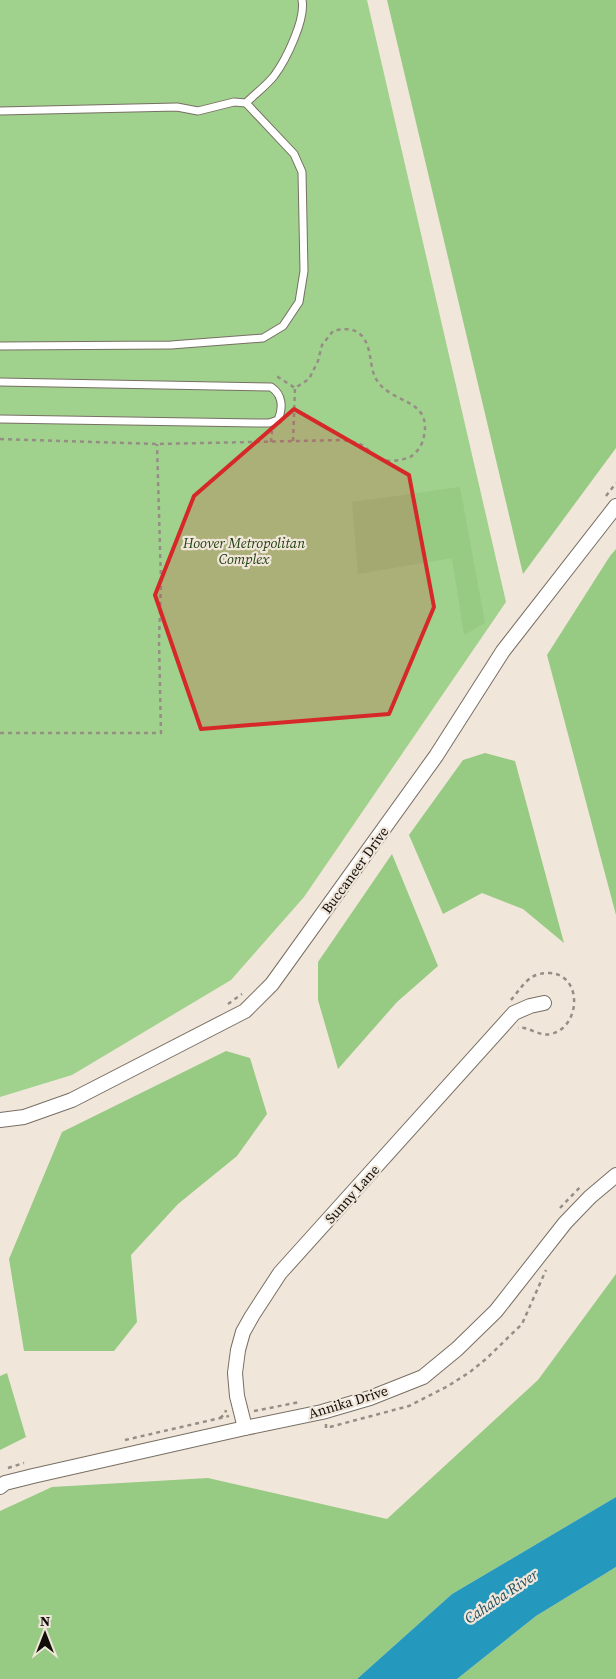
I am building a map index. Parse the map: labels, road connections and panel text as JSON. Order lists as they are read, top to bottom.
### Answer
{
  "streets": {
    "street": ["Buccaneer Drive", "Sunny Lane", "Annika Drive"]
  },
  "crossings": [
    ["Sunny Lane", "Annika Drive"]
  ],
  "water": ["Cahaba River"],
  "parks": ["Hoover Metropolitan Complex"],
  "north": "top"
}
